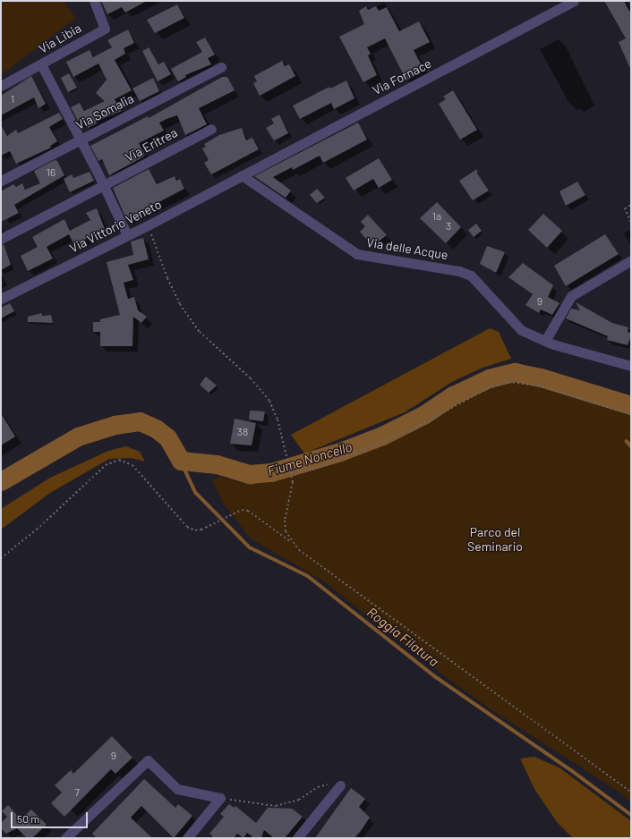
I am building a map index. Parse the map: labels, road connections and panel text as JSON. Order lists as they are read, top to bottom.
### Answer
{
  "streets": {
    "street": [
      "Via Libia",
      "Via Fornace",
      "Via Somalia",
      "Via Eritrea",
      "Via Vittorio Veneto",
      "Via delle Acque"
    ]
  },
  "crossings": [
    ["Via Fornace", "Via Vittorio Veneto"],
    ["Via Fornace", "Via delle Acque"],
    ["Via Vittorio Veneto", "Via delle Acque"]
  ],
  "water": ["Fiume Noncello", "Roggia Filatura"],
  "parks": ["Parco del Seminario"],
  "house_numbers": [
    "1",
    "16",
    "1a",
    "3",
    "9",
    "38",
    "9",
    "7"
  ],
  "scale_bar": "50 m"
}
